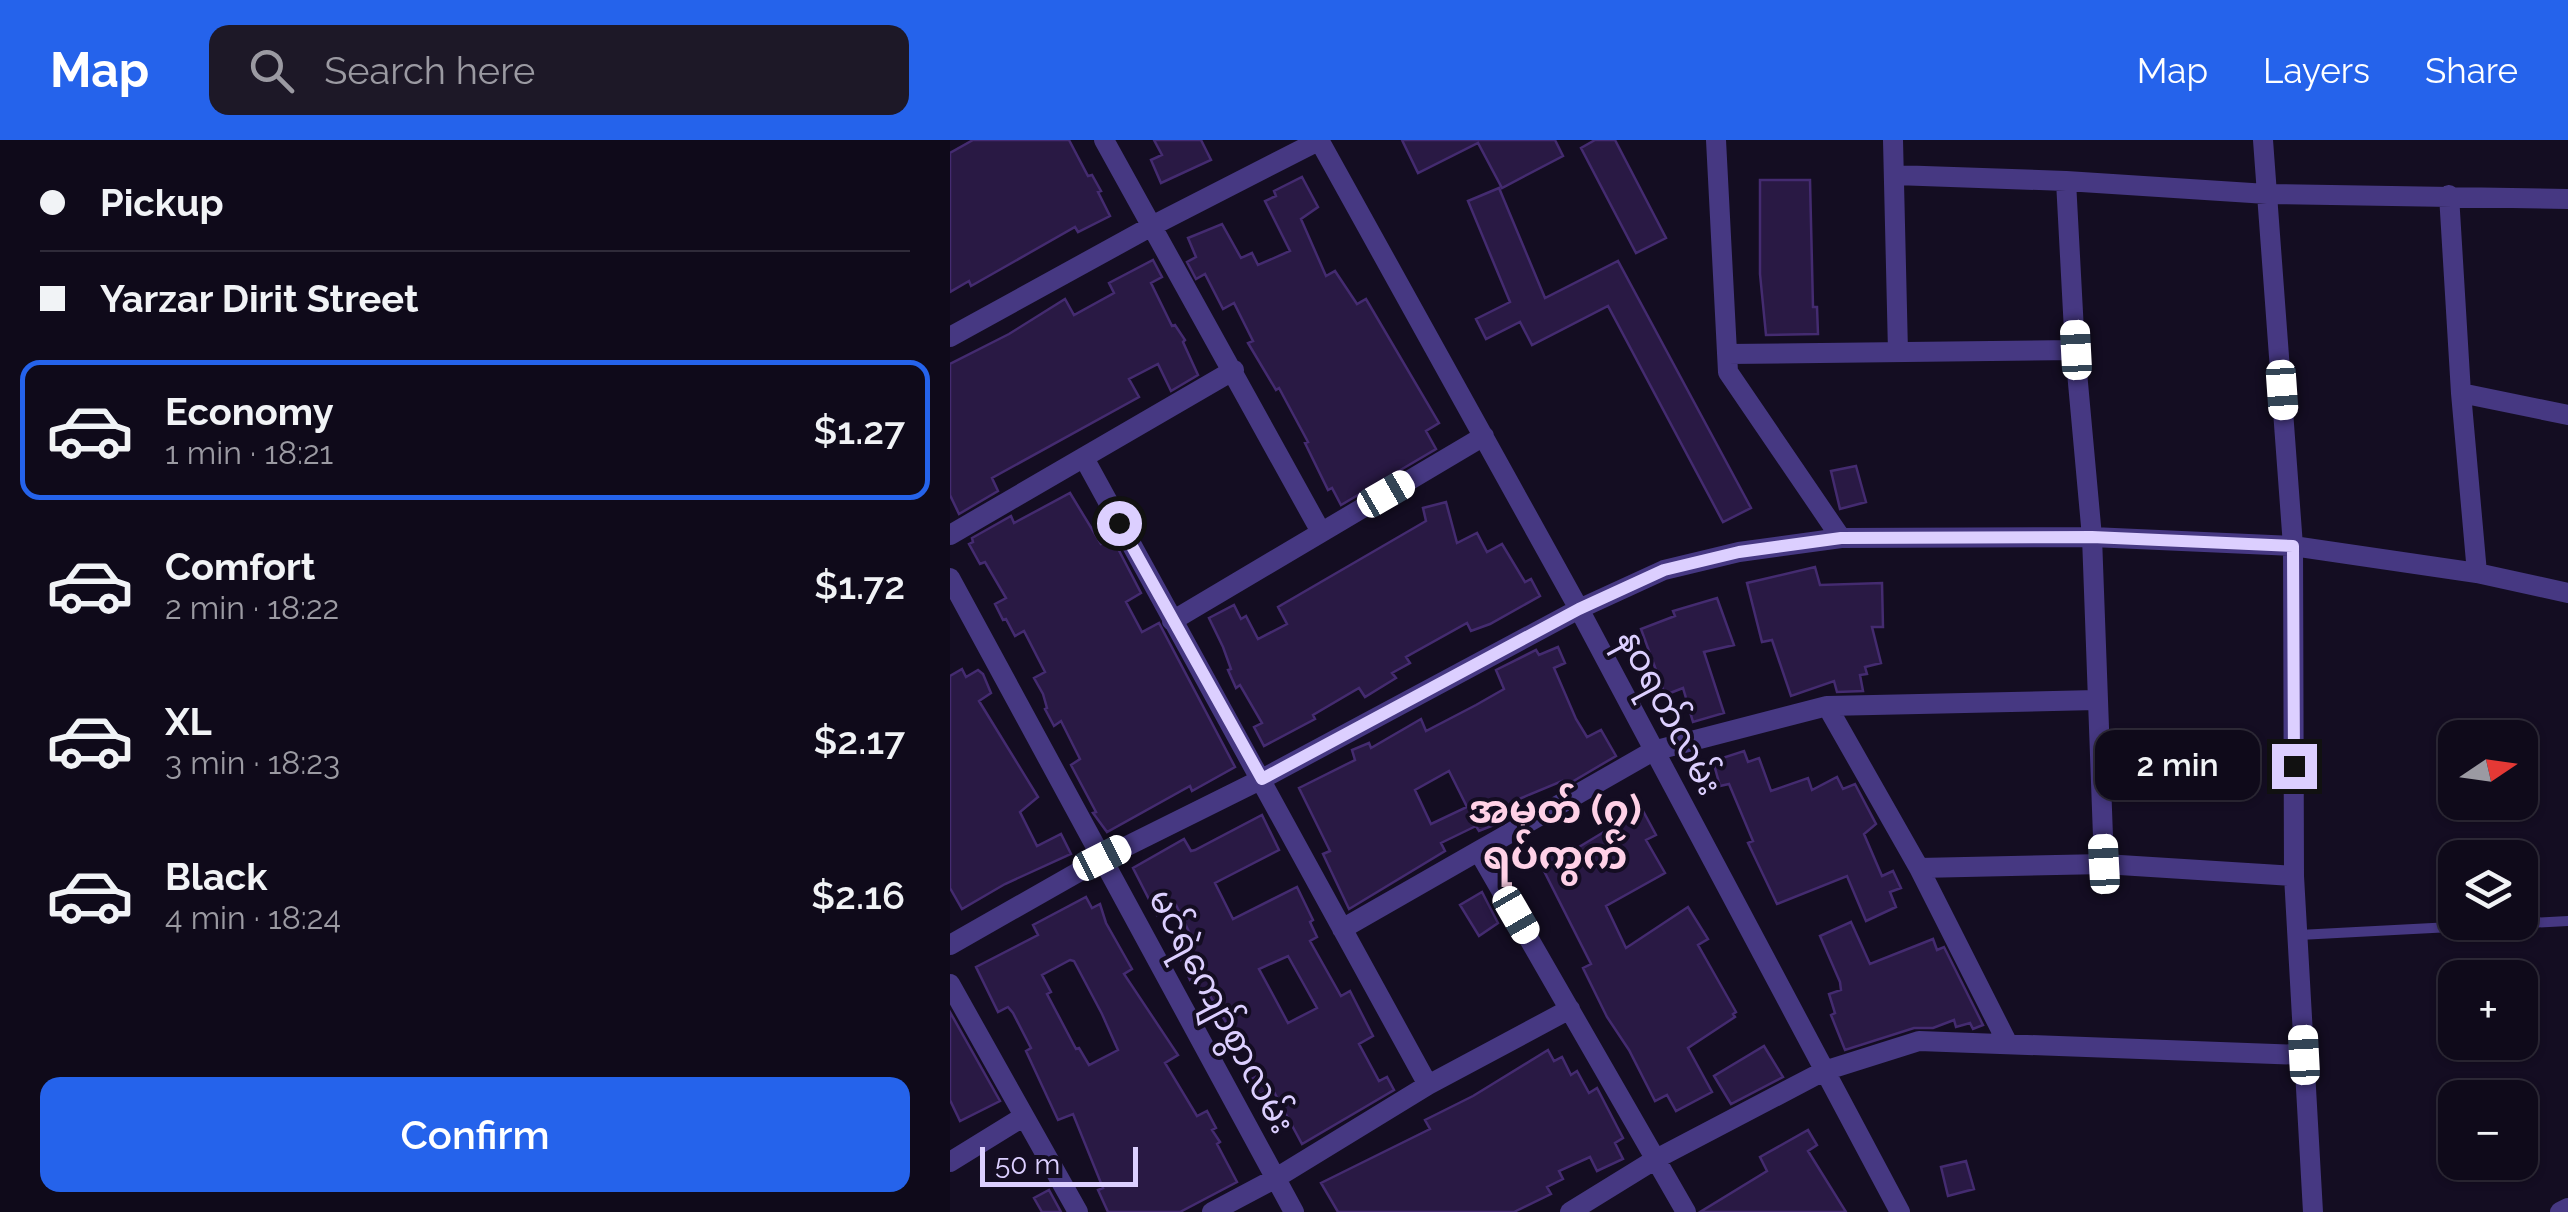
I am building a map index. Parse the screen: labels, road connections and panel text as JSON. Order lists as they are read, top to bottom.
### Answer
{
  "streets": {
    "street": ["နဝရတ်လမ်း", "မင်ရဲကျော်စွာလမ်း"]
  },
  "districts": ["အမှတ် (၇) ရပ်ကွက်"],
  "scale_bar": "50 m",
  "north": "right",
  "page": {
    "header": "Map",
    "search": "Search here",
    "nav": ["Map", "Layers", "Share"],
    "banner": ["Pickup", "Yarzar Dirit Street"],
    "list": [
      {
        "name": "Economy",
        "note": "1 min · 18:21",
        "value": "$1.27"
      },
      {
        "name": "Comfort",
        "note": "2 min · 18:22",
        "value": "$1.72"
      },
      {
        "name": "XL",
        "note": "3 min · 18:23",
        "value": "$2.17"
      },
      {
        "name": "Black",
        "note": "4 min · 18:24",
        "value": "$2.16"
      }
    ],
    "map_buttons": ["+", "−"],
    "bubble": "2 min",
    "buttons": "Confirm",
    "scale": "50 m"
  }
}
